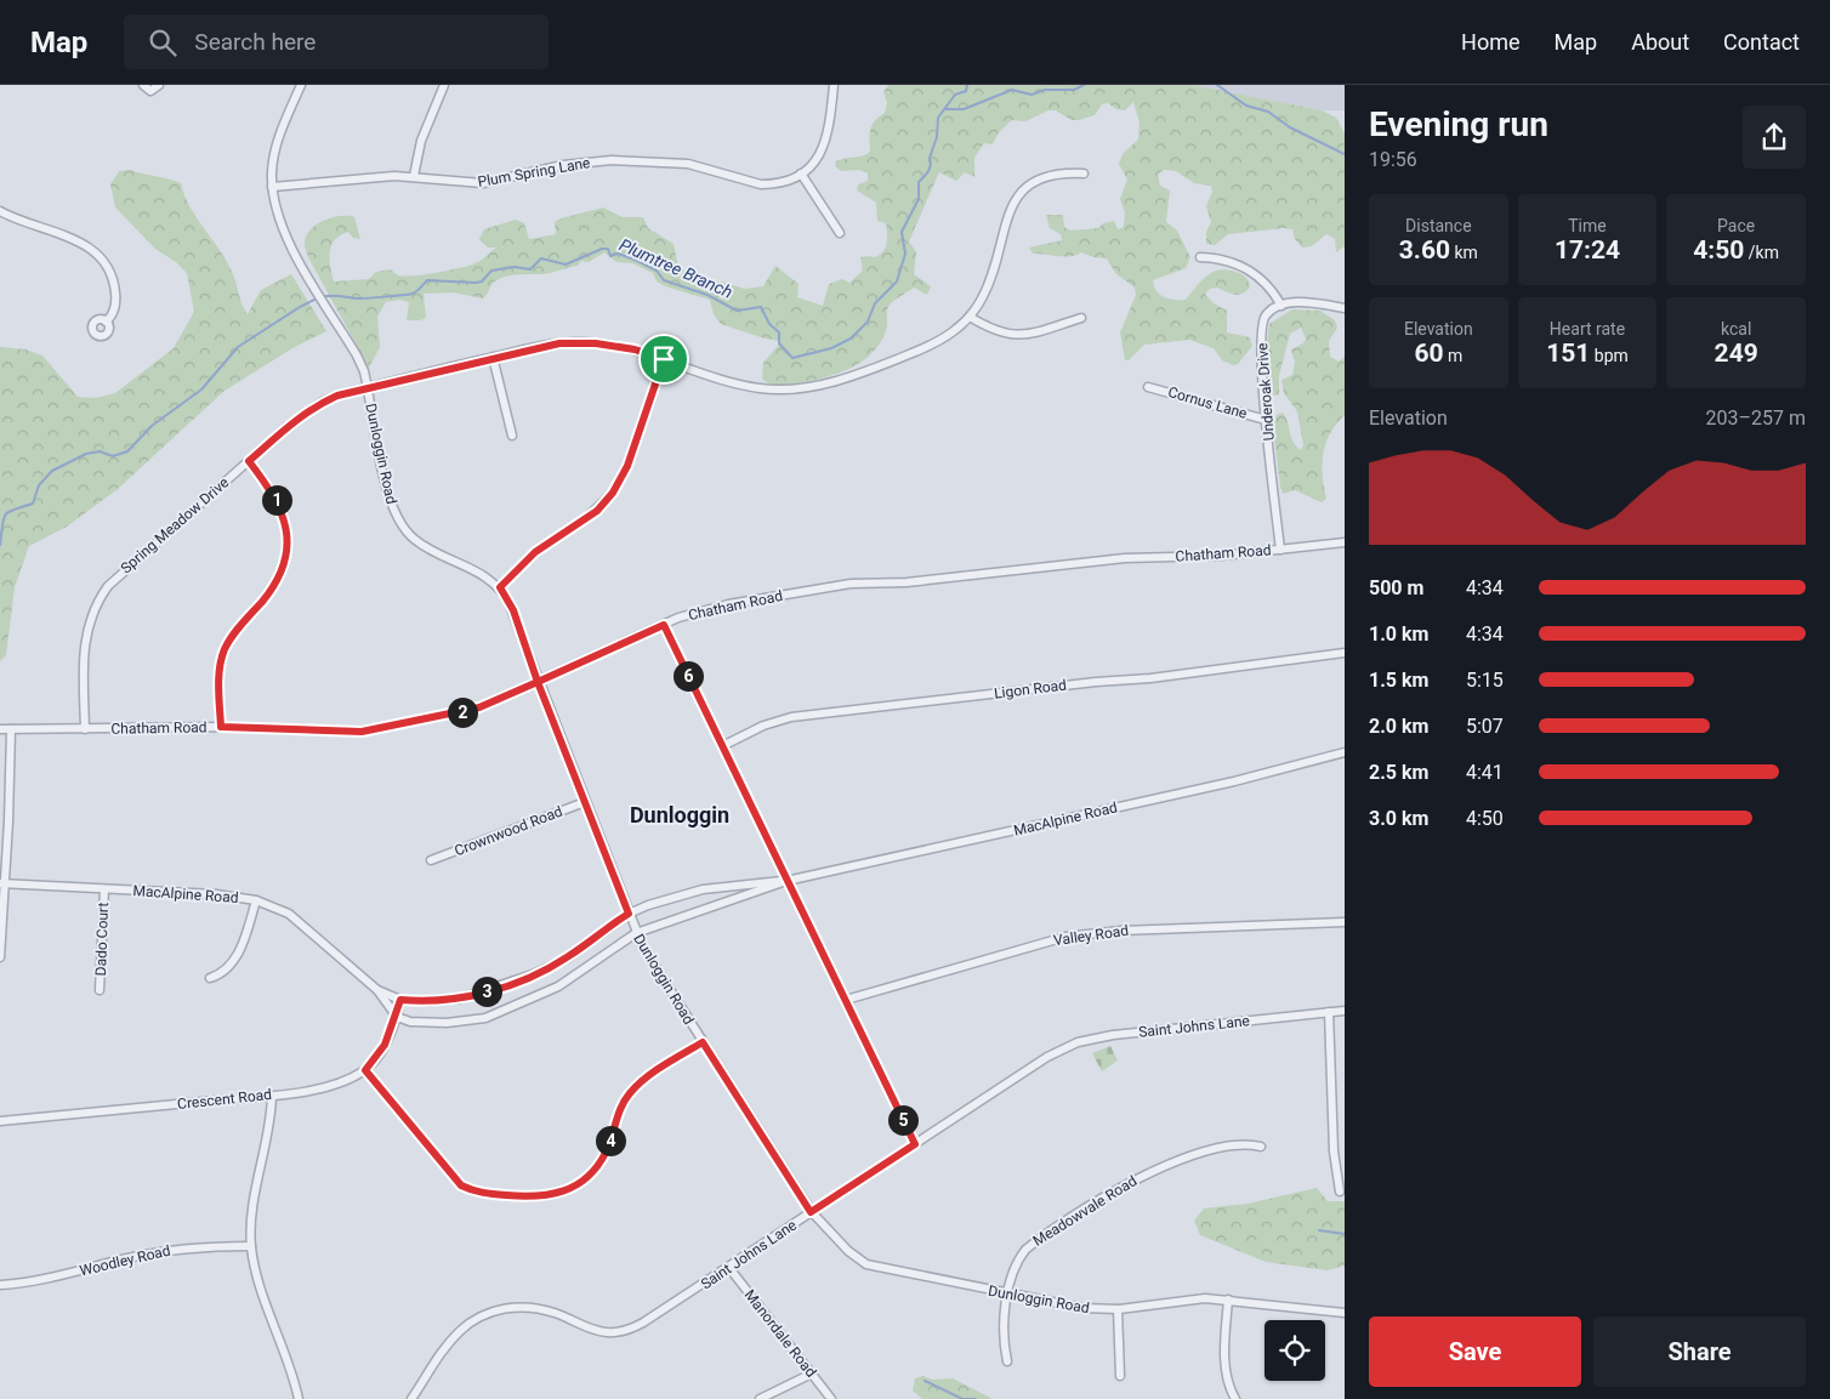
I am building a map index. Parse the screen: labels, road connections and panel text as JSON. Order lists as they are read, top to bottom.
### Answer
{
  "streets": {
    "street": [
      "Plum Spring Lane",
      "Underoak Drive",
      "Cornus Lane",
      "Dunloggin Road",
      "Spring Meadow Drive",
      "Chatham Road",
      "Ligon Road",
      "MacAlpine Road",
      "Crownwood Road",
      "Valley Road",
      "Dado Court",
      "Saint Johns Lane",
      "Crescent Road",
      "Meadowvale Road",
      "Woodley Road",
      "Manordale Road"
    ]
  },
  "crossings": [
    ["Plum Spring Lane", "Dunloggin Road"],
    ["Underoak Drive", "Cornus Lane"],
    ["Underoak Drive", "Chatham Road"],
    ["Dunloggin Road", "Spring Meadow Drive"],
    ["Dunloggin Road", "Chatham Road"],
    ["Dunloggin Road", "MacAlpine Road"],
    ["Dunloggin Road", "Crownwood Road"],
    ["Dunloggin Road", "Saint Johns Lane"],
    ["Dunloggin Road", "Meadowvale Road"],
    ["Spring Meadow Drive", "Chatham Road"],
    ["MacAlpine Road", "Dado Court"],
    ["MacAlpine Road", "Crescent Road"],
    ["Saint Johns Lane", "Manordale Road"]
  ],
  "districts": ["Dunloggin"],
  "water": ["Plumtree Branch"],
  "page": {
    "header": "Map",
    "search": "Search here",
    "nav": [
      "Home",
      "Map",
      "About",
      "Contact"
    ],
    "heading": ["Evening run", "19:56"],
    "stats": [
      ["Distance", "3.60 km"],
      ["Time", "17:24"],
      ["Pace", "4:50 /km"],
      ["Elevation", "60 m"],
      ["Heart rate", "151 bpm"],
      ["kcal", "249"]
    ],
    "chart": ["Elevation", "203–257 m"],
    "pins": [
      "1",
      "6",
      "2",
      "3",
      "5",
      "4"
    ],
    "list": [
      {
        "name": "500 m",
        "note": "4:34"
      },
      {
        "name": "1.0 km",
        "note": "4:34"
      },
      {
        "name": "1.5 km",
        "note": "5:15"
      },
      {
        "name": "2.0 km",
        "note": "5:07"
      },
      {
        "name": "2.5 km",
        "note": "4:41"
      },
      {
        "name": "3.0 km",
        "note": "4:50"
      }
    ],
    "buttons": ["Save", "Share"]
  }
}
